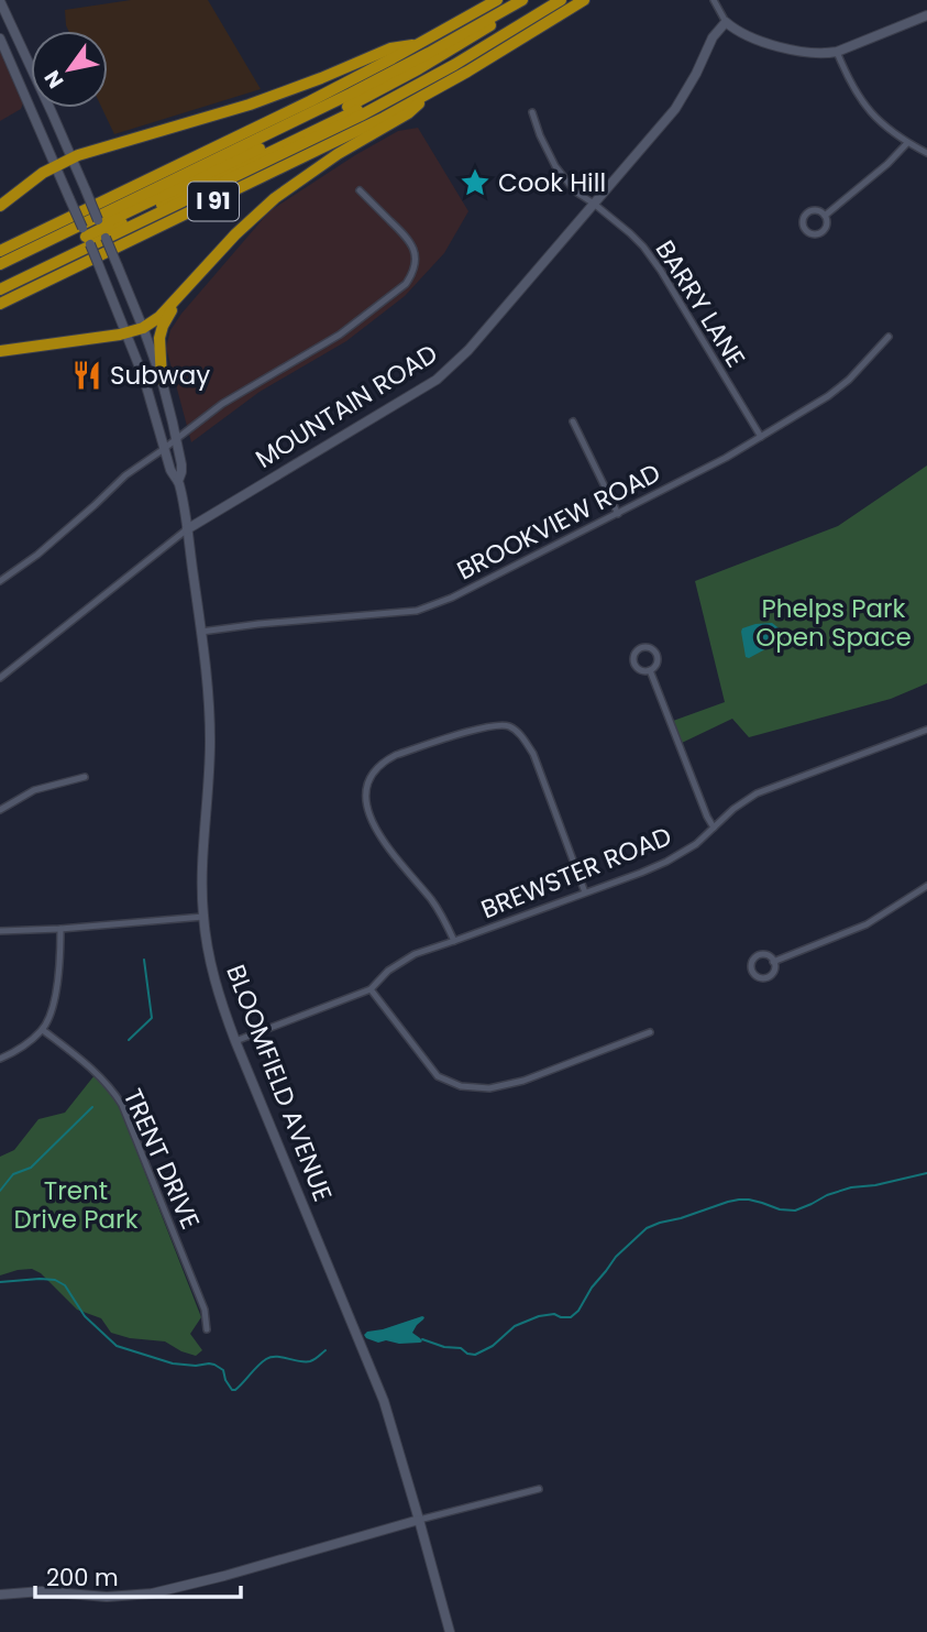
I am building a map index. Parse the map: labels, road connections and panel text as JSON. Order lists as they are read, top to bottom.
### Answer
{
  "streets": {
    "highway": ["I 91"],
    "main road": ["MOUNTAIN ROAD", "BLOOMFIELD AVENUE"],
    "street": [
      "BARRY LANE",
      "BROOKVIEW ROAD",
      "BREWSTER ROAD",
      "TRENT DRIVE"
    ]
  },
  "crossings": [
    ["BARRY LANE", "MOUNTAIN ROAD"],
    ["BARRY LANE", "BROOKVIEW ROAD"],
    ["MOUNTAIN ROAD", "BLOOMFIELD AVENUE"],
    ["BROOKVIEW ROAD", "BLOOMFIELD AVENUE"],
    ["BREWSTER ROAD", "BLOOMFIELD AVENUE"]
  ],
  "parks": ["Phelps Park Open Space", "Trent Drive Park"],
  "places": {
    "place": ["Cook Hill"],
    "restaurant": ["Subway"]
  },
  "scale_bar": "200 m",
  "north": "bottom left"
}
